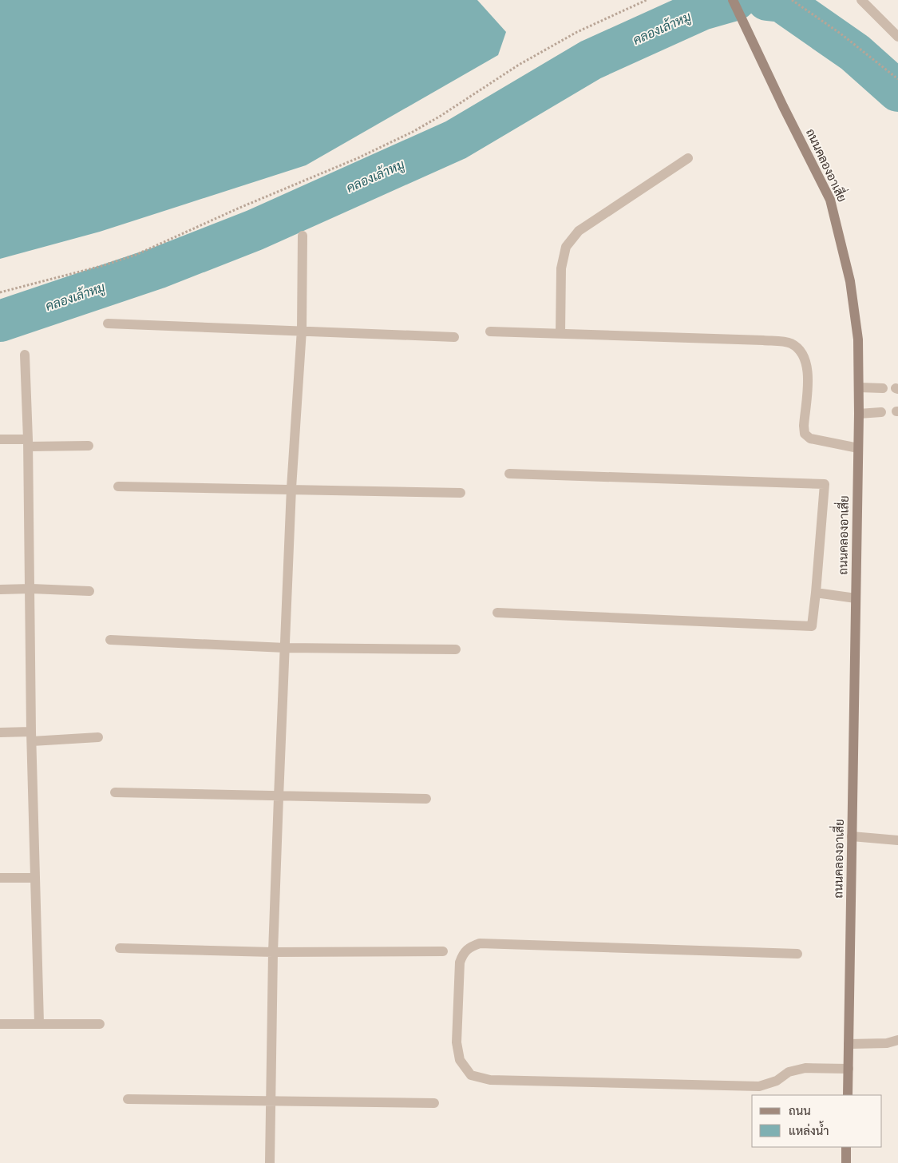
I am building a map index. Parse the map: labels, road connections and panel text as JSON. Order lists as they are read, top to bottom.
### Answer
{
  "streets": {
    "street": ["ถนนคลองอาเสี่ย"]
  },
  "water": ["คลองเล้าหมู"],
  "legend": ["ถนน", "แหล่งน้ำ"]
}
